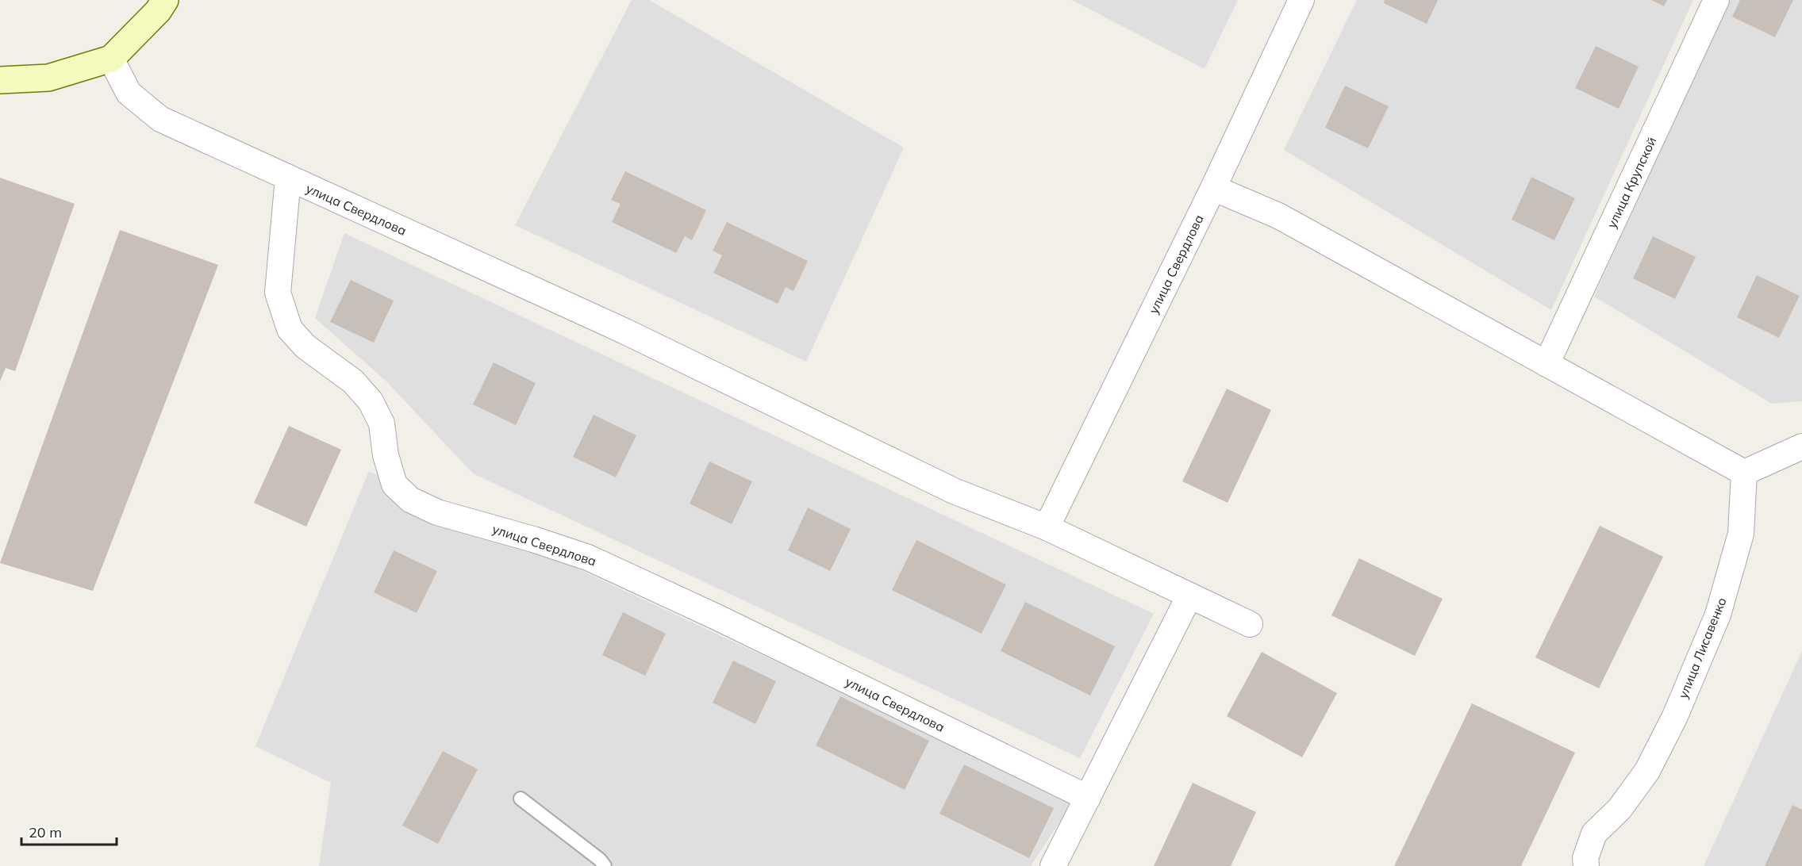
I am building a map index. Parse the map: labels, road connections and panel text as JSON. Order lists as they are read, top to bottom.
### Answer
{
  "streets": {
    "street": ["улица Крупской", "улица Свердлова", "улица Лисавенко"]
  },
  "scale_bar": "20 m"
}
